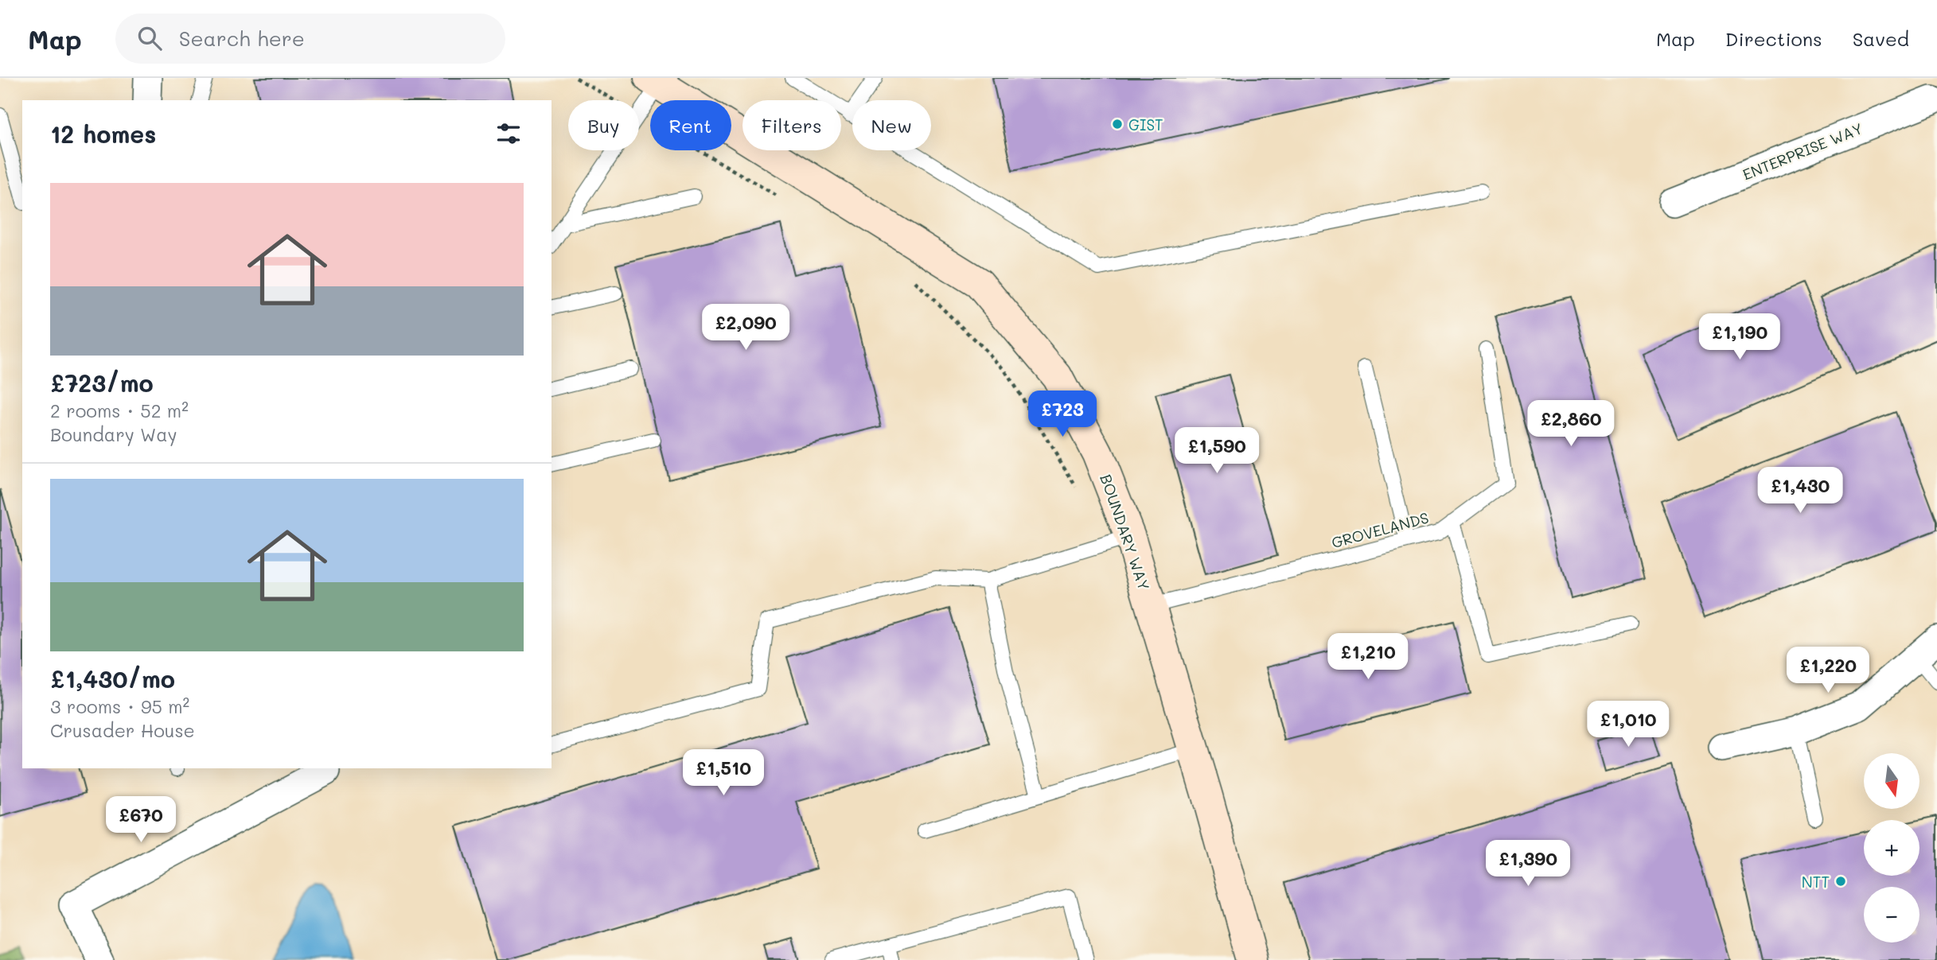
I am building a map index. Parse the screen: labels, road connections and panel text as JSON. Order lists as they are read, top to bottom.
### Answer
{
  "streets": {
    "street": ["ENTERPRISE WAY", "BOUNDARY WAY"],
    "lane": ["GROVELANDS"]
  },
  "crossings": [
    ["GROVELANDS", "BOUNDARY WAY"]
  ],
  "places": ["GIST", "NTT"],
  "north": "bottom",
  "page": {
    "header": "Map",
    "search": "Search here",
    "nav": ["Map", "Directions", "Saved"],
    "chip": [
      "Buy",
      "Rent",
      "Filters",
      "New"
    ],
    "heading": "12 homes",
    "list": [
      {
        "name": "£723/mo",
        "note": "2 rooms · 52 m² · Boundary Way"
      },
      {
        "name": "£1,430/mo",
        "note": "3 rooms · 95 m² · Crusader House"
      }
    ],
    "price": [
      "£2,090",
      "£1,190",
      "£723",
      "£2,860",
      "£1,590",
      "£1,430",
      "£1,210",
      "£1,220",
      "£1,010",
      "£1,510",
      "£670",
      "£1,390"
    ],
    "map_buttons": ["+", "−"]
  }
}
